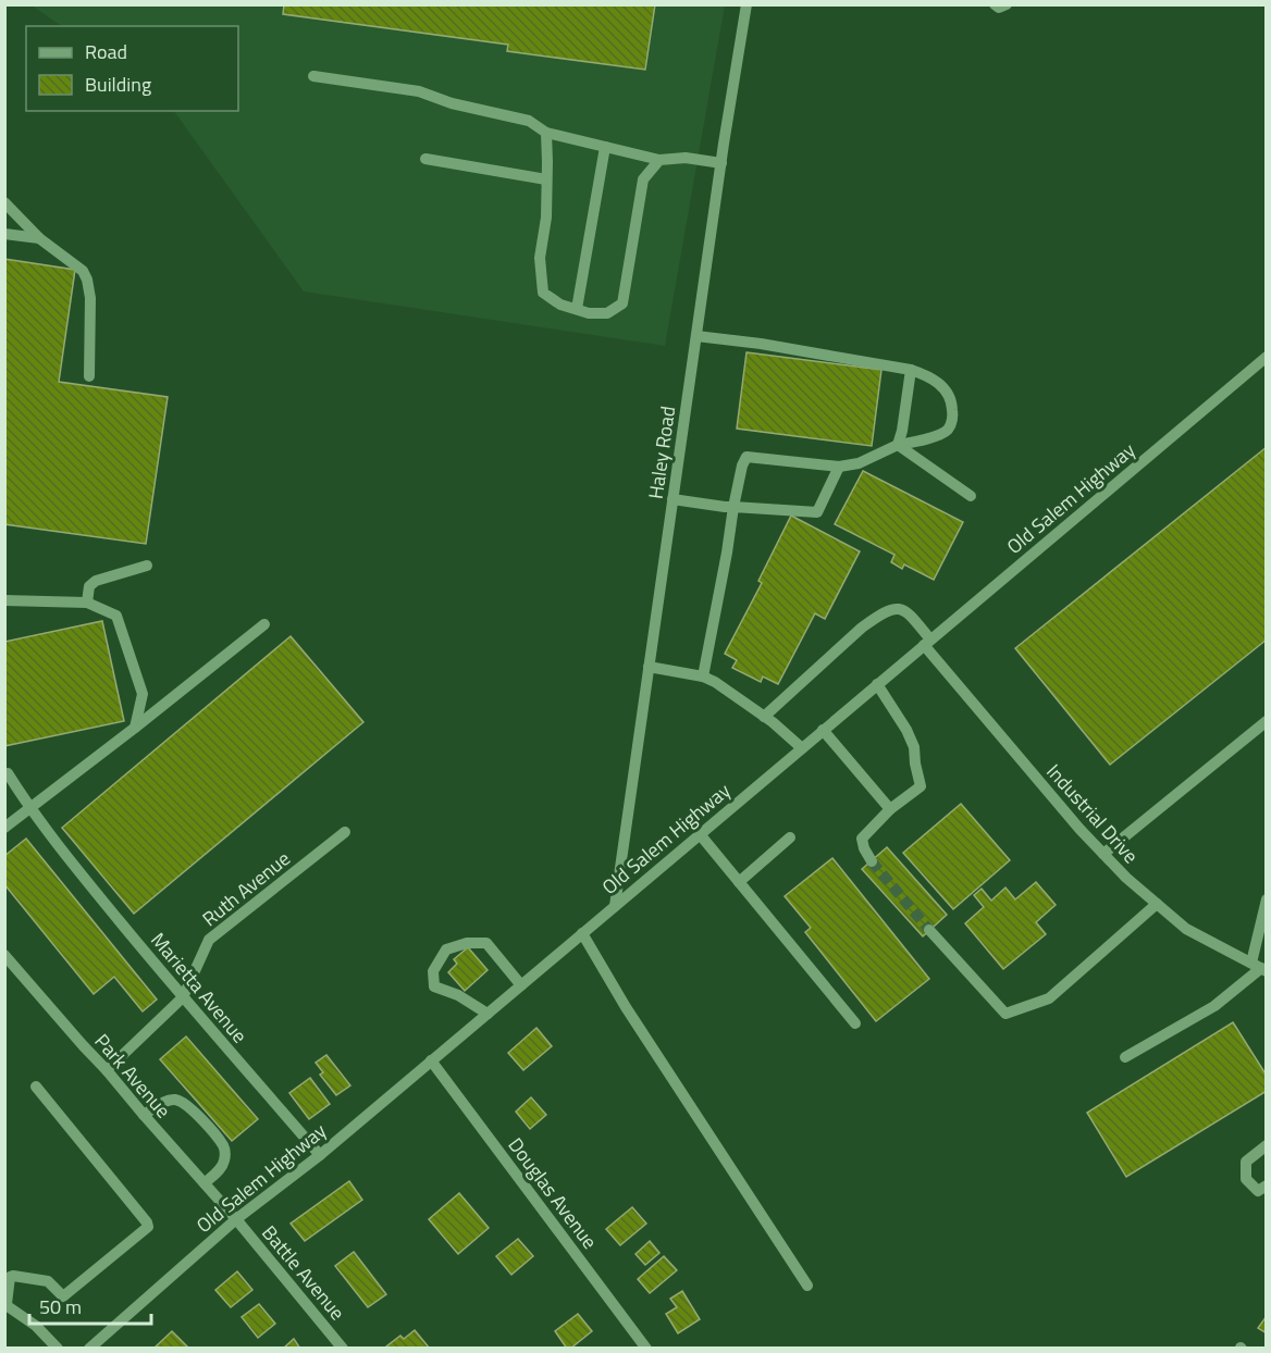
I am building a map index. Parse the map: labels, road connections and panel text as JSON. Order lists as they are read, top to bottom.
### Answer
{
  "streets": {
    "street": [
      "Haley Road",
      "Old Salem Highway",
      "Industrial Drive",
      "Ruth Avenue",
      "Marietta Avenue",
      "Park Avenue",
      "Douglas Avenue",
      "Battle Avenue"
    ]
  },
  "crossings": [
    ["Haley Road", "Old Salem Highway"],
    ["Old Salem Highway", "Industrial Drive"],
    ["Old Salem Highway", "Marietta Avenue"],
    ["Old Salem Highway", "Park Avenue"],
    ["Old Salem Highway", "Douglas Avenue"],
    ["Old Salem Highway", "Battle Avenue"],
    ["Ruth Avenue", "Marietta Avenue"],
    ["Ruth Avenue", "Park Avenue"],
    ["Park Avenue", "Battle Avenue"]
  ],
  "legend": ["Road", "Building"],
  "scale_bar": "50 m"
}
